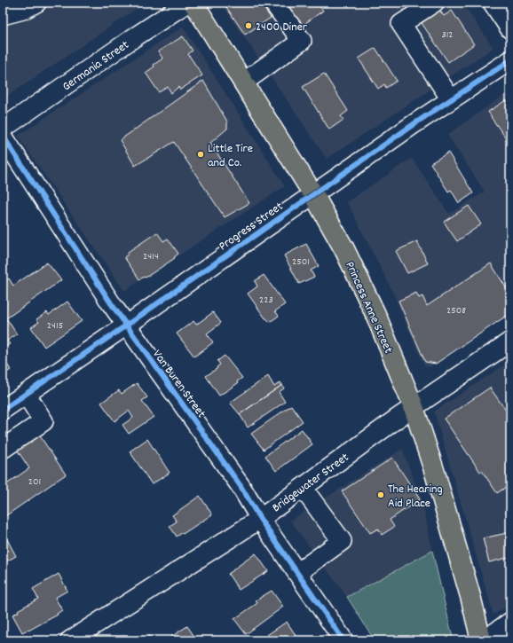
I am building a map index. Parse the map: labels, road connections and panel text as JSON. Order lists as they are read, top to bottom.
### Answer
{
  "streets": {
    "main road": ["Princess Anne Street"],
    "street": [
      "Germania Street",
      "Progress Street",
      "Van Buren Street",
      "Bridgewater Street"
    ]
  },
  "crossings": [
    ["Germania Street", "Van Buren Street"],
    ["Progress Street", "Princess Anne Street"],
    ["Progress Street", "Van Buren Street"],
    ["Princess Anne Street", "Bridgewater Street"],
    ["Van Buren Street", "Bridgewater Street"]
  ],
  "places": ["2400 Diner", "Little Tire and Co.", "The Hearing Aid Place"],
  "house_numbers": [
    "312",
    "2414",
    "2501",
    "223",
    "2508",
    "2415",
    "201"
  ]
}
